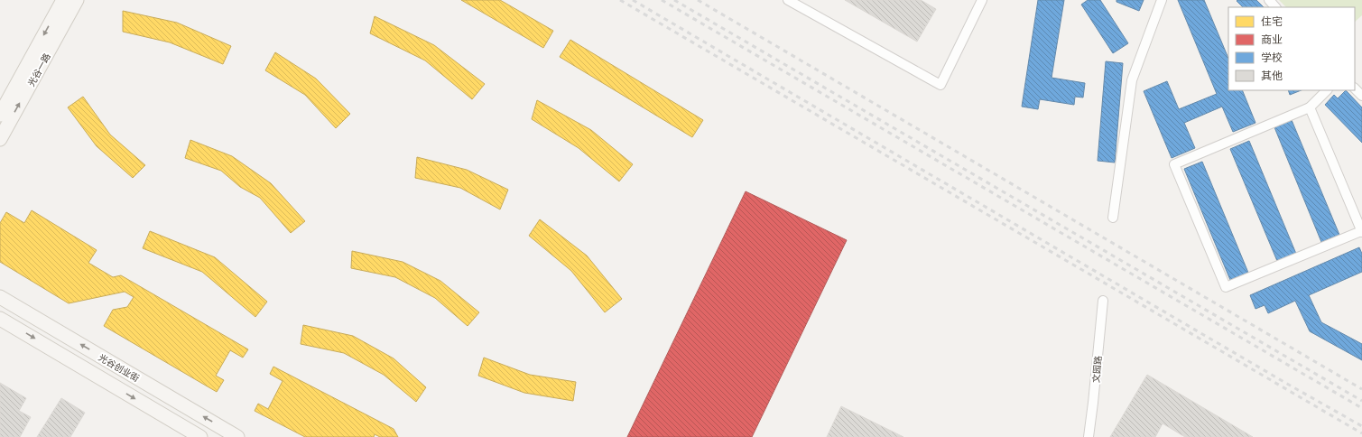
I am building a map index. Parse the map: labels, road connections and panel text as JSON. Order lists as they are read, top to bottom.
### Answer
{
  "streets": {
    "main road": ["光谷一路", "光谷创业街"],
    "street": ["文园路"]
  },
  "legend": [
    "住宅",
    "商业",
    "学校",
    "其他"
  ]
}
